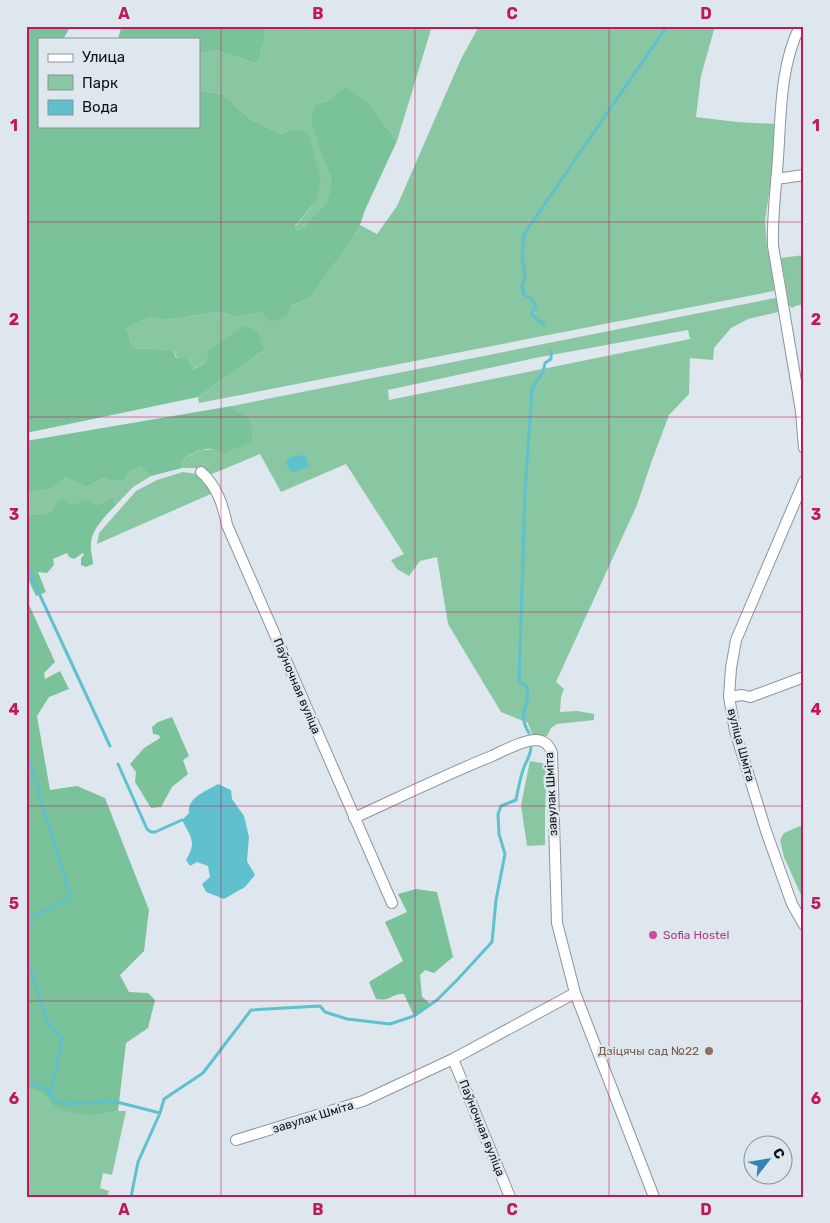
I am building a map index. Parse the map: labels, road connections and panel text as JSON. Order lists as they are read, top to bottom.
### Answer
{
  "streets": {
    "street": ["Паўночная вуліца", "вуліца Шміта", "завулак Шміта"]
  },
  "crossings": [
    ["Паўночная вуліца", "завулак Шміта"]
  ],
  "places": ["Sofia Hostel", "Дзіцячы сад №22"],
  "legend": ["Улица", "Парк", "Вода"],
  "north": "top right",
  "grid": {
    "columns": [
      "A",
      "B",
      "C",
      "D"
    ],
    "rows": [
      "1",
      "2",
      "3",
      "4",
      "5",
      "6"
    ]
  }
}
